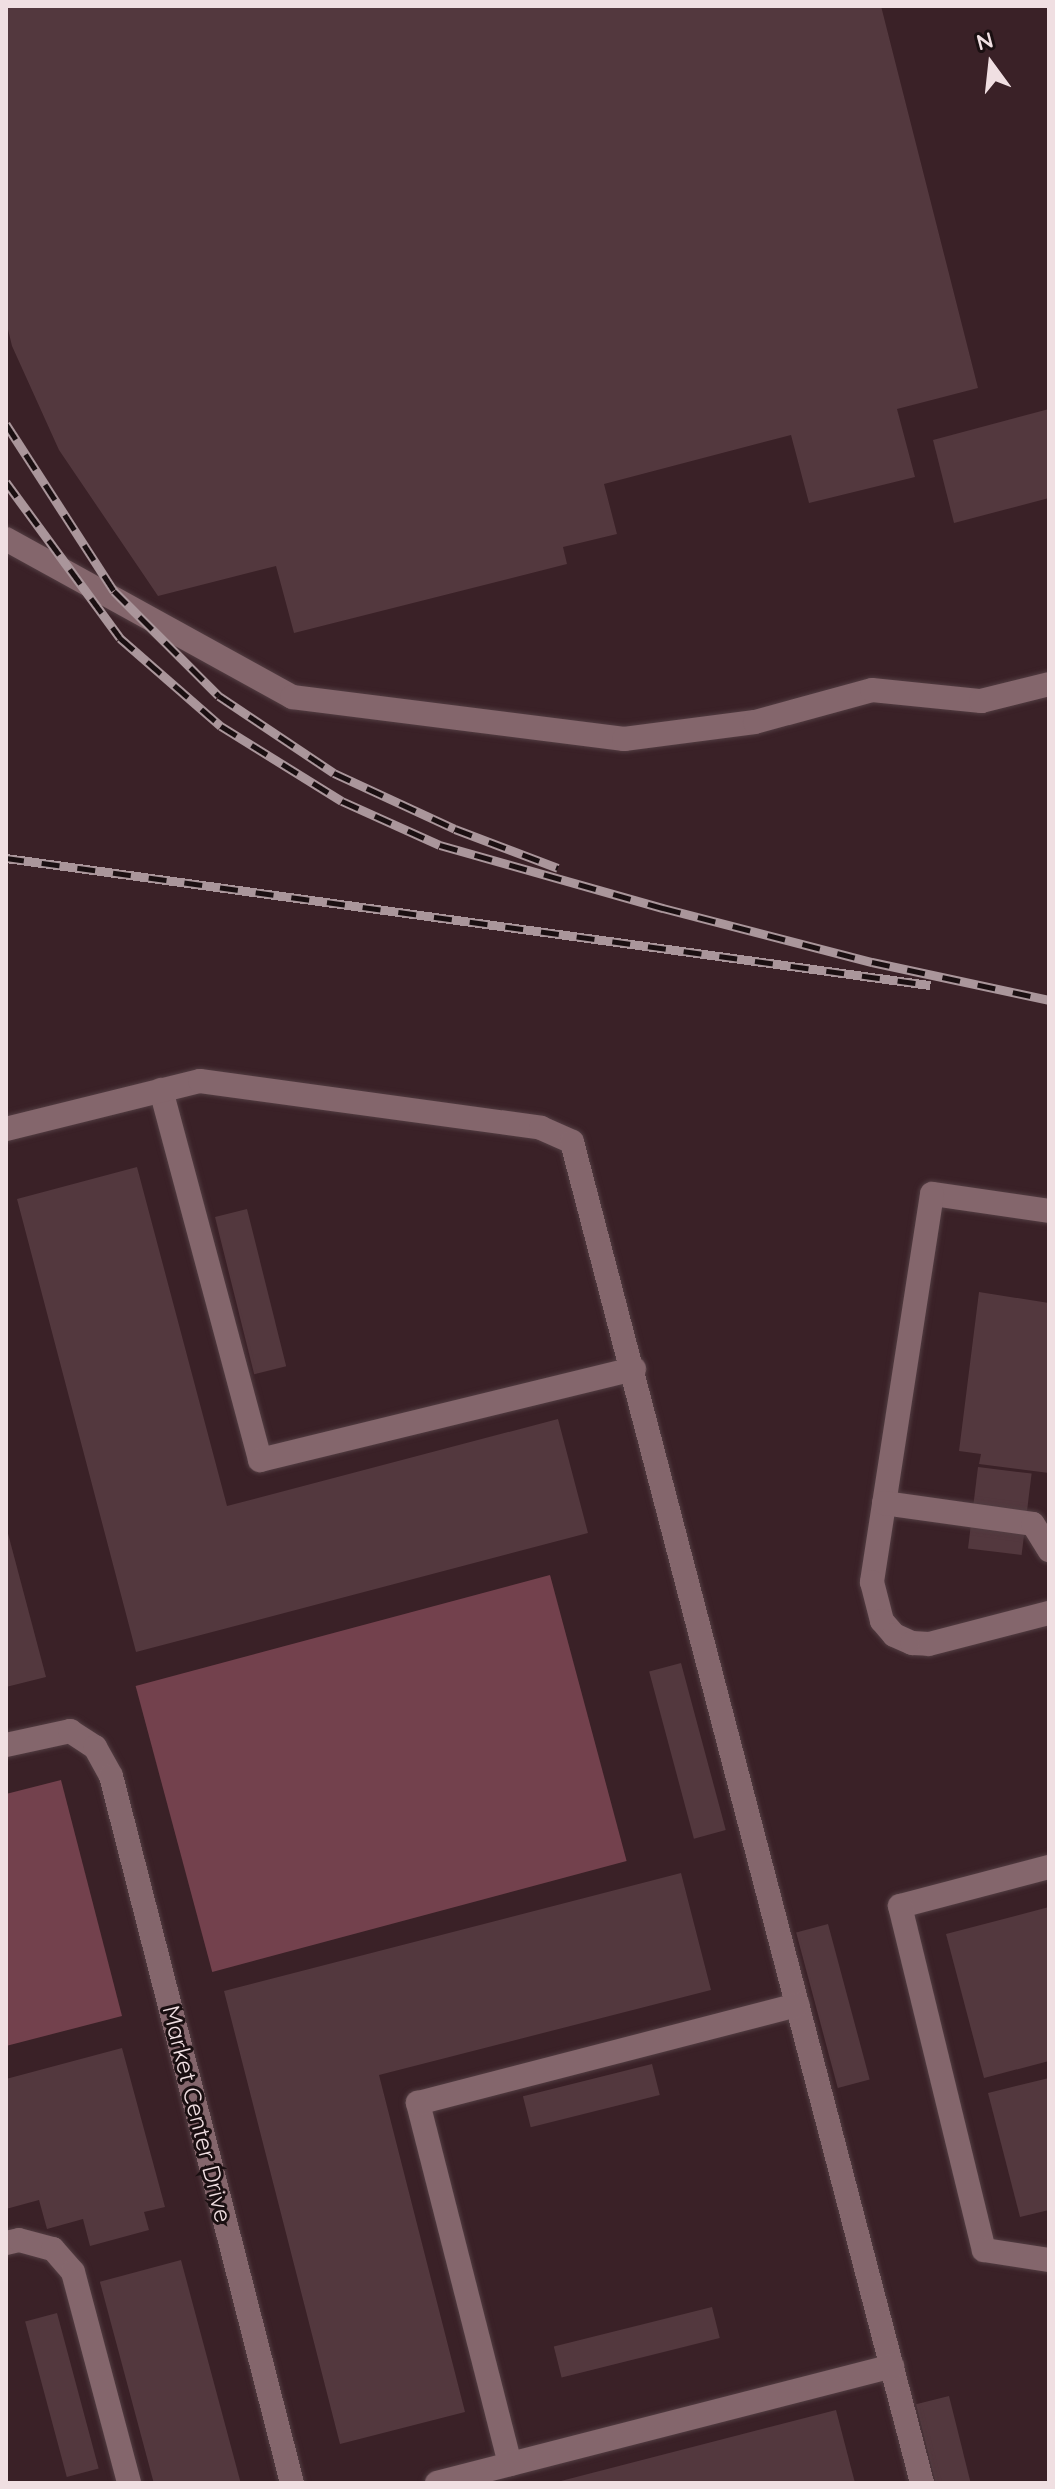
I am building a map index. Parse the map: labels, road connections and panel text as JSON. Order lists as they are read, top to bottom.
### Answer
{
  "streets": {
    "street": ["Market Center Drive"]
  },
  "north": "top"
}
